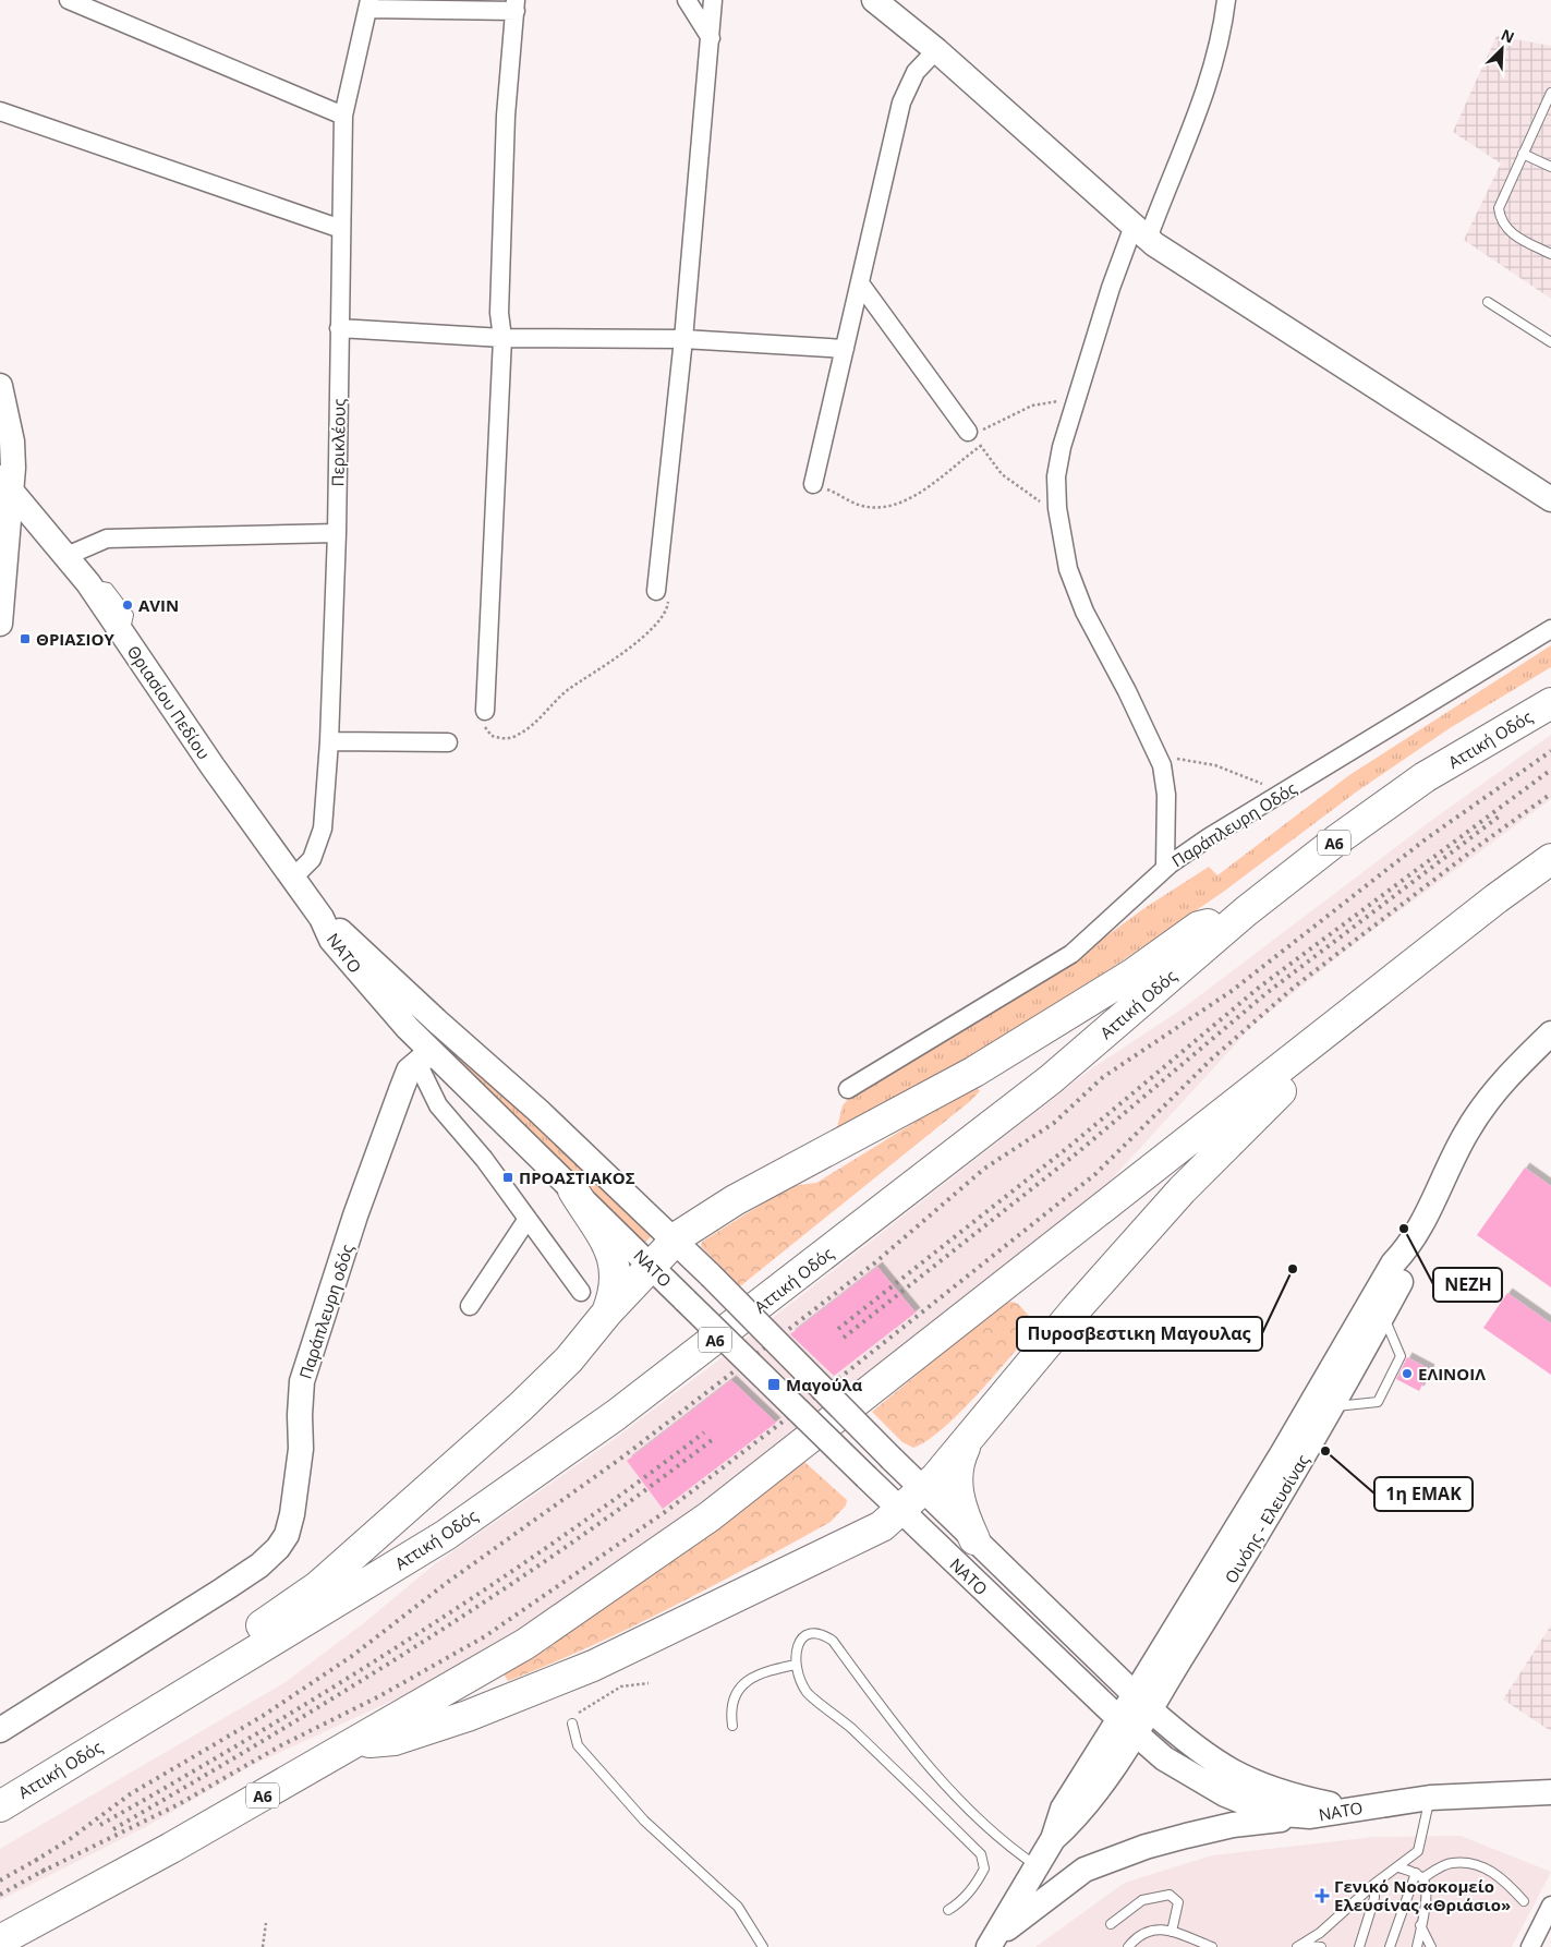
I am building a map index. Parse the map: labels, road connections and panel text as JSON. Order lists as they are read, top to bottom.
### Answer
{
  "streets": {
    "highway": ["Αττική Οδός", "Α6"],
    "main road": [
      "Θριασίου Πεδίου",
      "ΝΑΤΟ",
      "Παράπλευρη οδός",
      "Οινόης - Ελευσίνας"
    ],
    "street": ["Περικλέους", "Παράπλευρη Οδός"]
  },
  "crossings": [
    ["Περικλέους", "Θριασίου Πεδίου"],
    ["Θριασίου Πεδίου", "ΝΑΤΟ"],
    ["ΝΑΤΟ", "Παράπλευρη οδός"],
    ["ΝΑΤΟ", "Οινόης - Ελευσίνας"]
  ],
  "places": {
    "other": [
      "AVIN",
      "ΝΕΖΗ",
      "Πυροσβεστικη Μαγουλας",
      "ΕΛΙΝΟΙΛ",
      "1η ΕΜΑΚ"
    ],
    "transit": ["ΘΡΙΑΣΙΟΥ", "ΠΡΟΑΣΤΙΑΚΟΣ", "Μαγούλα"],
    "health": ["Γενικό Νοσοκομείο Ελευσίνας «Θριάσιο»"]
  },
  "north": "top right"
}
